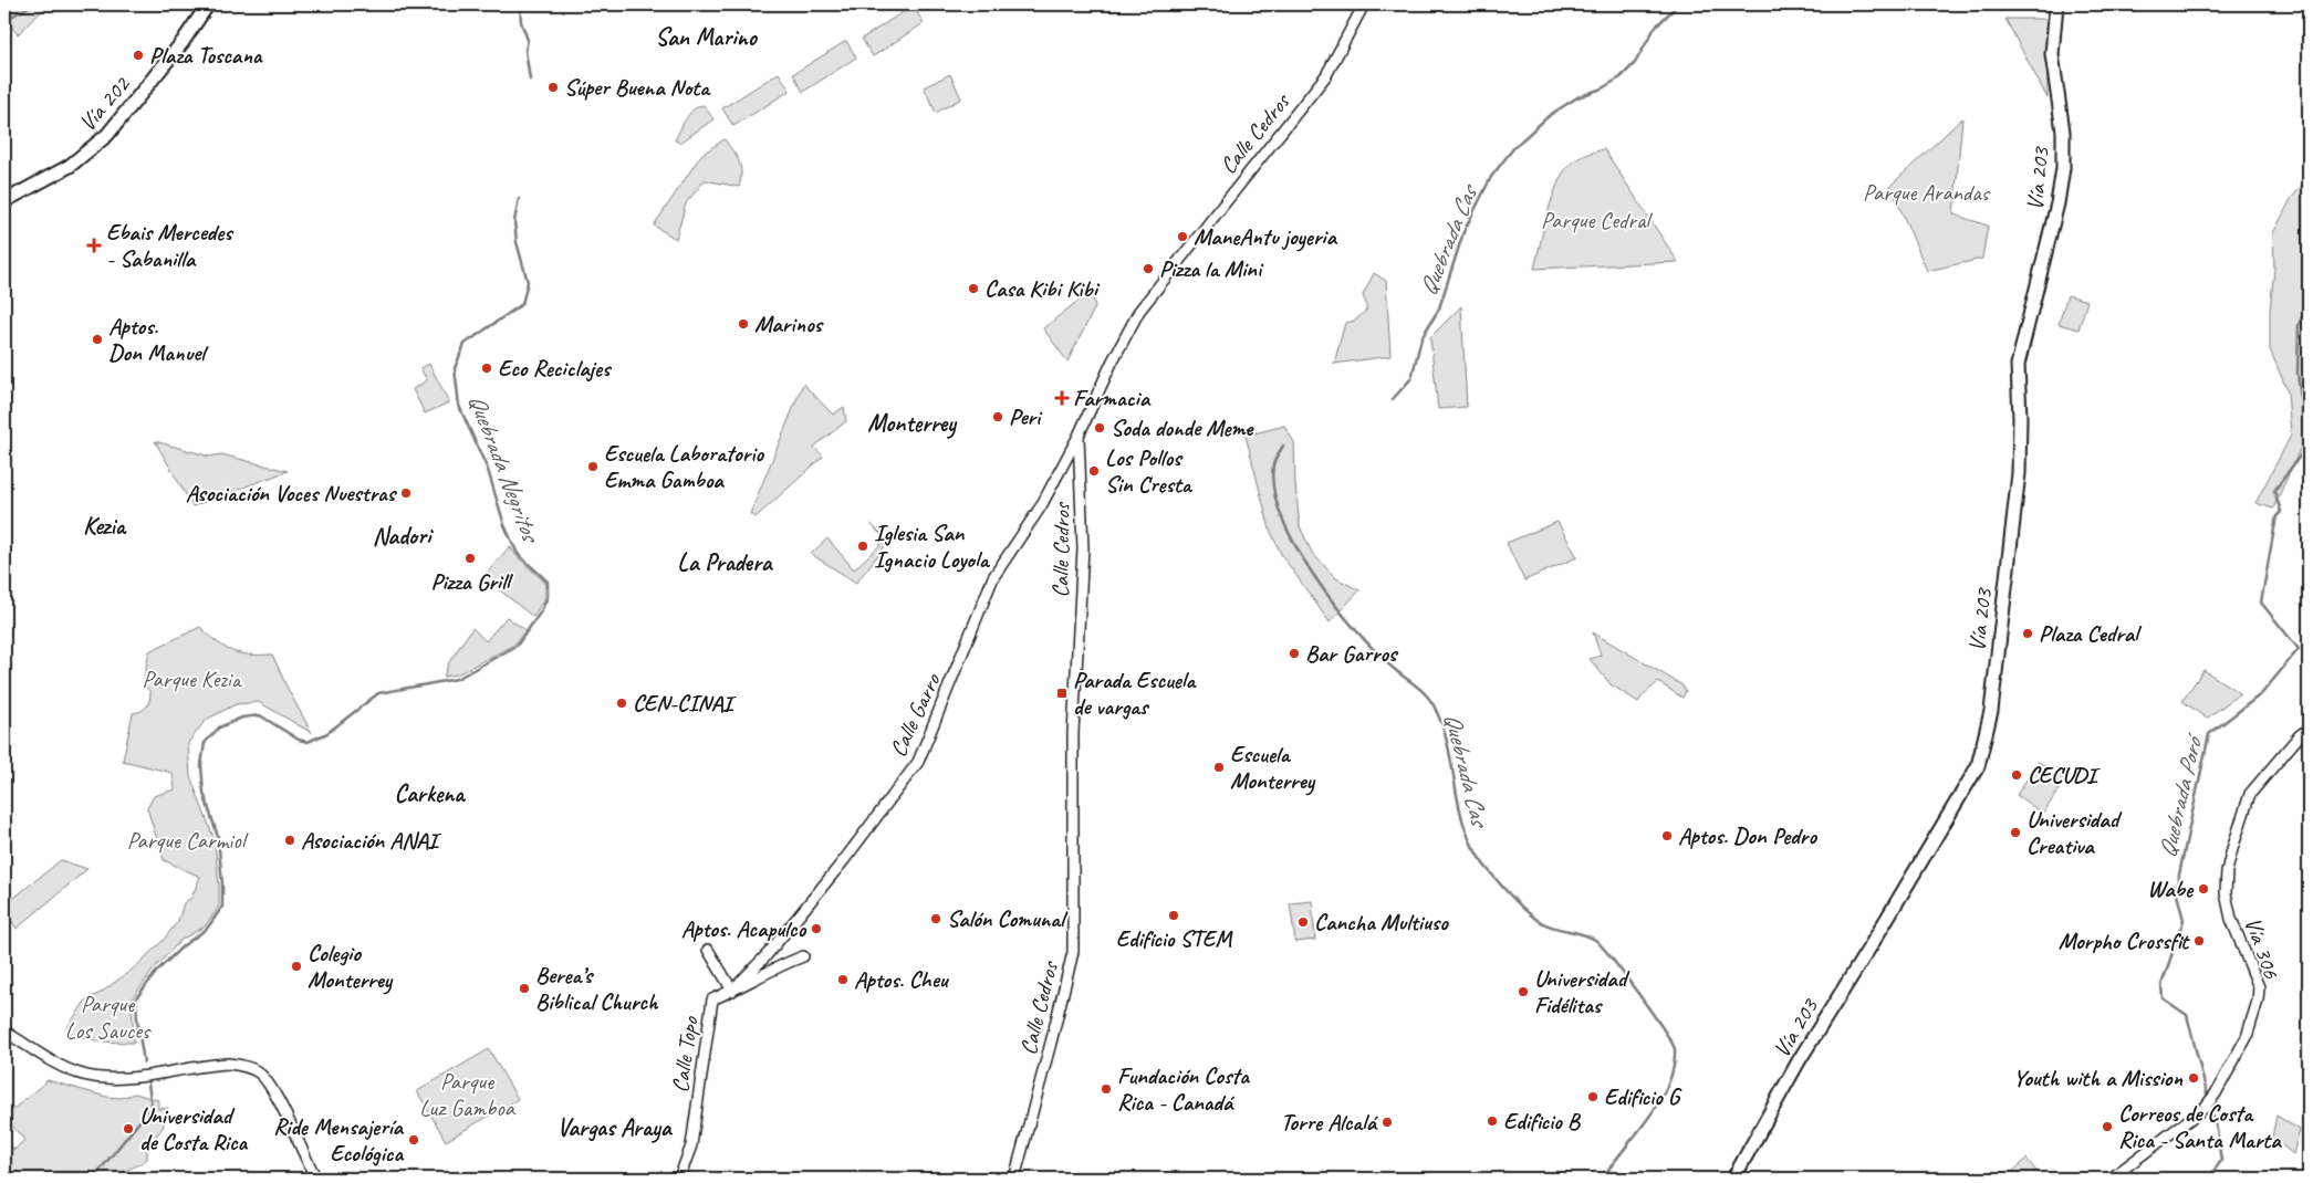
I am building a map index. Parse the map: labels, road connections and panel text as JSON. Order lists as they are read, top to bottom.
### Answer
{
  "streets": {
    "main road": ["Vía 202", "Vía 203"],
    "street": [
      "Calle Cedros",
      "Calle Garro",
      "Vía 306",
      "Calle Topo"
    ]
  },
  "crossings": [
    ["Calle Cedros", "Calle Garro"],
    ["Calle Garro", "Calle Topo"]
  ],
  "districts": [
    "San Marino",
    "Monterrey",
    "Kezia",
    "Nadori",
    "La Pradera",
    "Carkena",
    "Vargas Araya"
  ],
  "water": ["Quebrada Cas", "Quebrada Negritos", "Quebrada Poró"],
  "parks": [
    "Parque Arandas",
    "Parque Cedral",
    "Parque Kezia",
    "Parque Carmiol",
    "Parque Los Sauces",
    "Parque Luz Gamboa"
  ],
  "places": {
    "other": [
      "Plaza Toscana",
      "Súper Buena Nota",
      "ManeAntu joyeria",
      "Pizza la Mini",
      "Casa Kibi Kibi",
      "Marinos",
      "Aptos. Don Manuel",
      "Eco Reciclajes",
      "Peri",
      "Soda donde Meme",
      "Escuela Laboratorio Emma Gamboa",
      "Los Pollos Sin Cresta",
      "Asociación Voces Nuestras",
      "Iglesia San Ignacio Loyola",
      "Pizza Grill",
      "Plaza Cedral",
      "Bar Garros",
      "CEN-CINAI",
      "Escuela Monterrey",
      "CECUDI",
      "Universidad Creativa",
      "Aptos. Don Pedro",
      "Asociación ANAI",
      "Wabe",
      "Edificio STEM",
      "Salón Comunal",
      "Cancha Multiuso",
      "Aptos. Acapulco",
      "Morpho Crossfit",
      "Colegio Monterrey",
      "Aptos. Cheu",
      "Berea’s Biblical Church",
      "Universidad Fidélitas",
      "Youth with a Mission",
      "Fundación Costa Rica - Canadá",
      "Edificio G",
      "Edificio B",
      "Torre Alcalá",
      "Correos de Costa Rica - Santa Marta",
      "Universidad de Costa Rica",
      "Ride Mensajería Ecológica"
    ],
    "health": ["Ebais Mercedes - Sabanilla", "Farmacia"],
    "transit": ["Parada Escuela de vargas"]
  }
}
